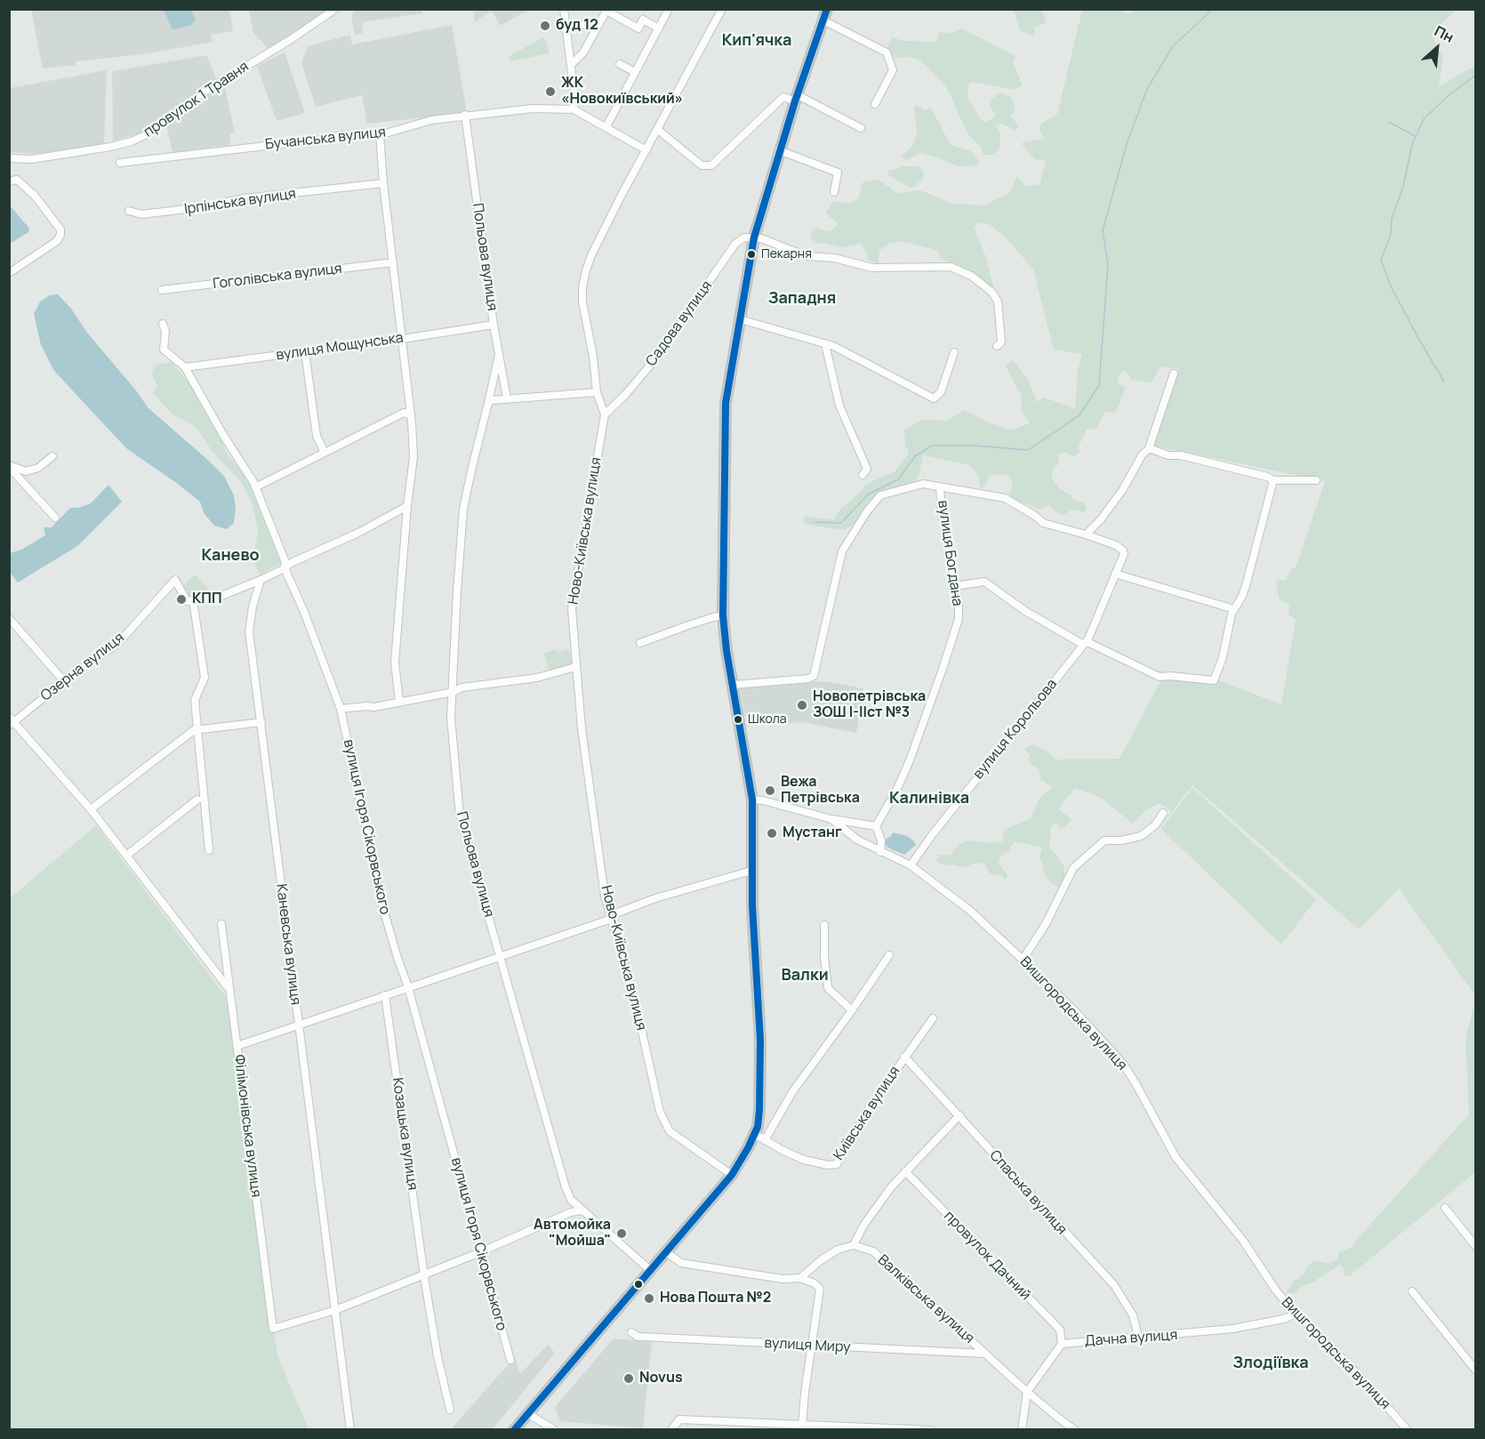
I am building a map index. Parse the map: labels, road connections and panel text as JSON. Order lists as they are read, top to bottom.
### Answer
{
  "streets": {
    "street": [
      "провулок 1 Травня",
      "Бучанська вулиця",
      "Ірпінська вулиця",
      "Польова вулиця",
      "Гоголівська вулиця",
      "Садова вулиця",
      "вулиця Мощунська",
      "Ново-Київська вулиця",
      "вулиця Богдана",
      "Озерна вулиця",
      "вулиця Корольова",
      "вулиця Ігоря Сікорвського",
      "Каневська вулиця",
      "Вишгородська вулиця",
      "Київська вулиця",
      "Філімонівська вулиця",
      "Козацька вулиця",
      "Спаська вулиця",
      "провулок Дачний",
      "Валківська вулиця",
      "Дачна вулиця",
      "вулиця Миру"
    ]
  },
  "crossings": [
    ["Бучанська вулиця", "Польова вулиця"],
    ["Бучанська вулиця", "Ново-Київська вулиця"],
    ["Польова вулиця", "вулиця Мощунська"],
    ["Садова вулиця", "Ново-Київська вулиця"],
    ["вулиця Мощунська", "вулиця Ігоря Сікорвського"],
    ["вулиця Богдана", "вулиця Корольова"],
    ["вулиця Богдана", "Вишгородська вулиця"],
    ["вулиця Корольова", "Вишгородська вулиця"],
    ["Каневська вулиця", "Філімонівська вулиця"],
    ["Вишгородська вулиця", "Дачна вулиця"],
    ["Київська вулиця", "Спаська вулиця"],
    ["Спаська вулиця", "Дачна вулиця"],
    ["провулок Дачний", "Дачна вулиця"],
    ["Валківська вулиця", "вулиця Миру"]
  ],
  "districts": [
    "Кип'ячка",
    "Западня",
    "Канево",
    "Калинівка",
    "Валки",
    "Злодіївка"
  ],
  "places": [
    "буд 12",
    "ЖК «Новокиївський»",
    "Пекарня",
    "КПП",
    "Новопетрівська ЗОШ I-IIст №3",
    "Школа",
    "Вежа Петрівська",
    "Мустанг",
    "Автомойка \"Мойша\"",
    "Нова Пошта №2",
    "Novus"
  ],
  "north": "top right"
}
